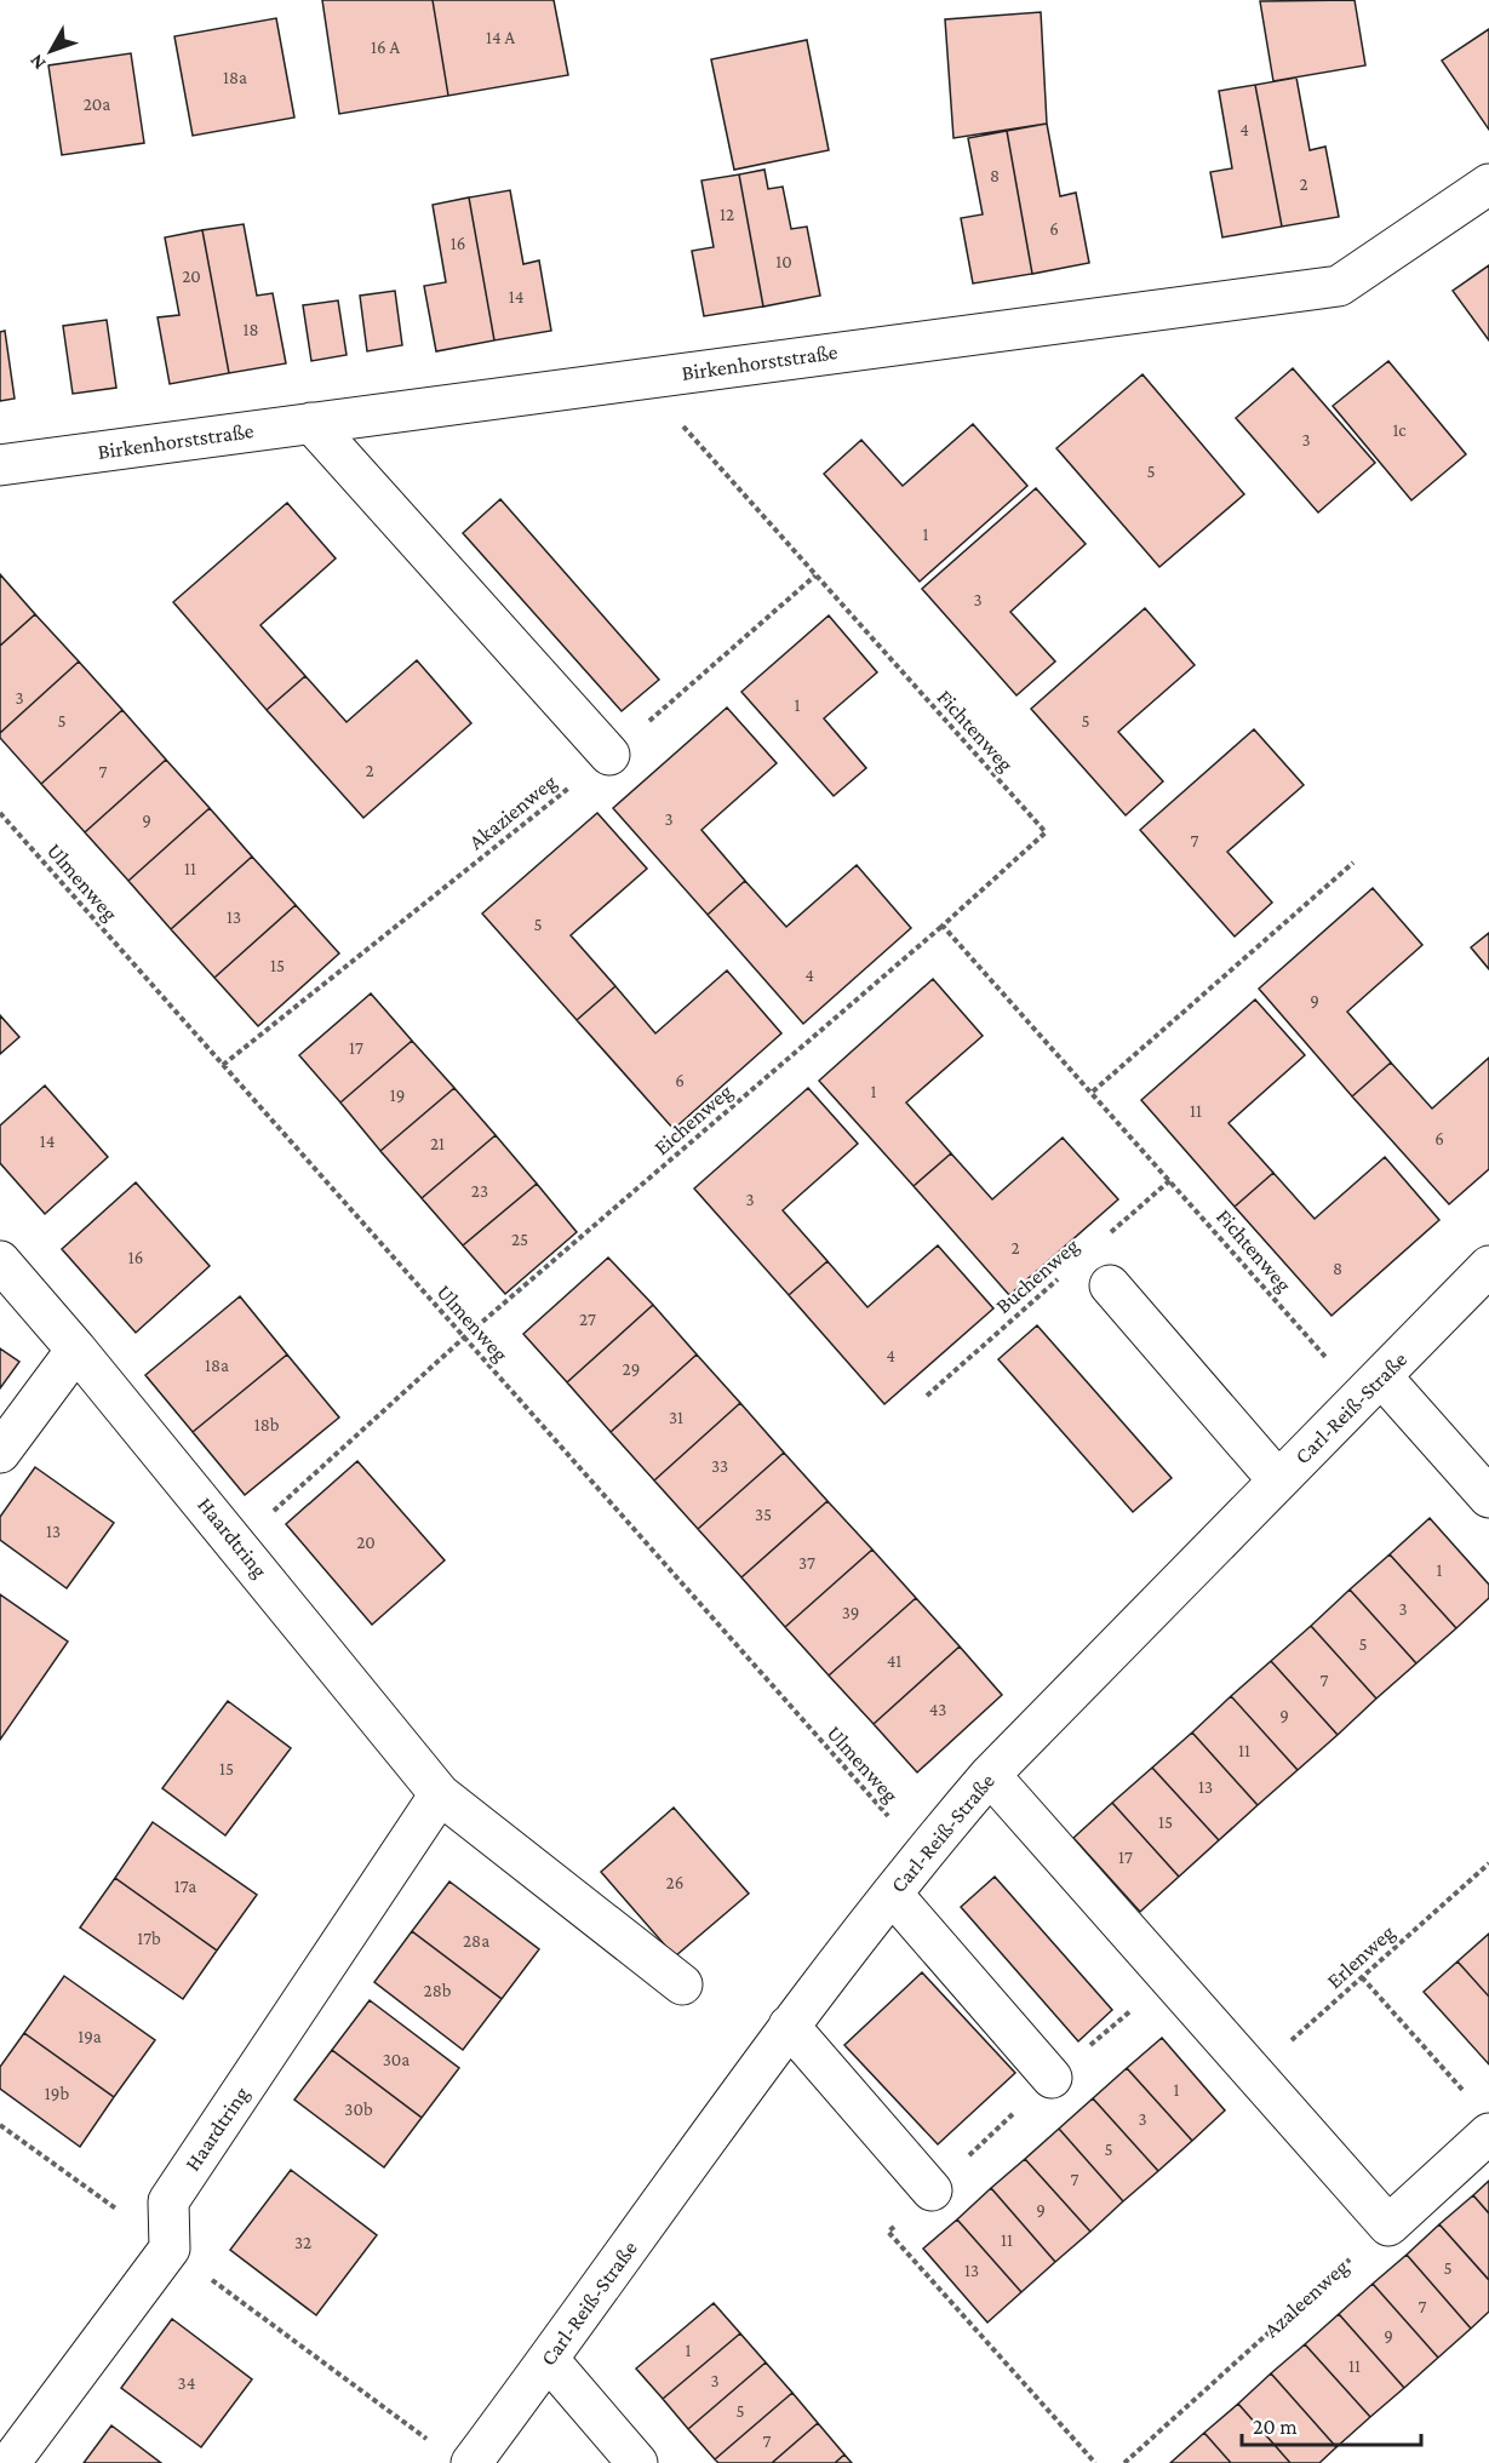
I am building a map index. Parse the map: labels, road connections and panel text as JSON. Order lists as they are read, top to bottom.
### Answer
{
  "streets": {
    "street": ["Birkenhorststraße", "Carl-Reiß-Straße", "Haardtring"],
    "path": [
      "Fichtenweg",
      "Akazienweg",
      "Ulmenweg",
      "Eichenweg",
      "Buchenweg",
      "Erlenweg",
      "Azaleenweg"
    ]
  },
  "crossings": [
    ["Birkenhorststraße", "Fichtenweg"],
    ["Fichtenweg", "Akazienweg"],
    ["Fichtenweg", "Eichenweg"],
    ["Fichtenweg", "Buchenweg"],
    ["Fichtenweg", "Carl-Reiß-Straße"],
    ["Akazienweg", "Ulmenweg"],
    ["Ulmenweg", "Eichenweg"],
    ["Ulmenweg", "Carl-Reiß-Straße"],
    ["Eichenweg", "Haardtring"]
  ],
  "house_numbers": [
    "14 A",
    "16 A",
    "18a",
    "20a",
    "4",
    "8",
    "2",
    "12",
    "6",
    "16",
    "10",
    "20",
    "14",
    "18",
    "1c",
    "3",
    "5",
    "1",
    "3",
    "3",
    "1",
    "5",
    "5",
    "2",
    "7",
    "3",
    "9",
    "7",
    "11",
    "13",
    "5",
    "15",
    "4",
    "9",
    "17",
    "6",
    "1",
    "19",
    "11",
    "6",
    "14",
    "21",
    "23",
    "3",
    "25",
    "2",
    "16",
    "8",
    "27",
    "4",
    "18a",
    "29",
    "31",
    "18b",
    "33",
    "35",
    "13",
    "20",
    "37",
    "1",
    "3",
    "39",
    "5",
    "41",
    "7",
    "43",
    "9",
    "11",
    "15",
    "13",
    "15",
    "17",
    "26",
    "17a",
    "17b",
    "28a",
    "28b",
    "19a",
    "30a",
    "1",
    "19b",
    "30b",
    "3",
    "5",
    "7",
    "9",
    "11",
    "32",
    "5",
    "13",
    "7",
    "9",
    "1",
    "11",
    "3",
    "34",
    "5",
    "7"
  ],
  "scale_bar": "20 m",
  "north": "bottom left"
}
